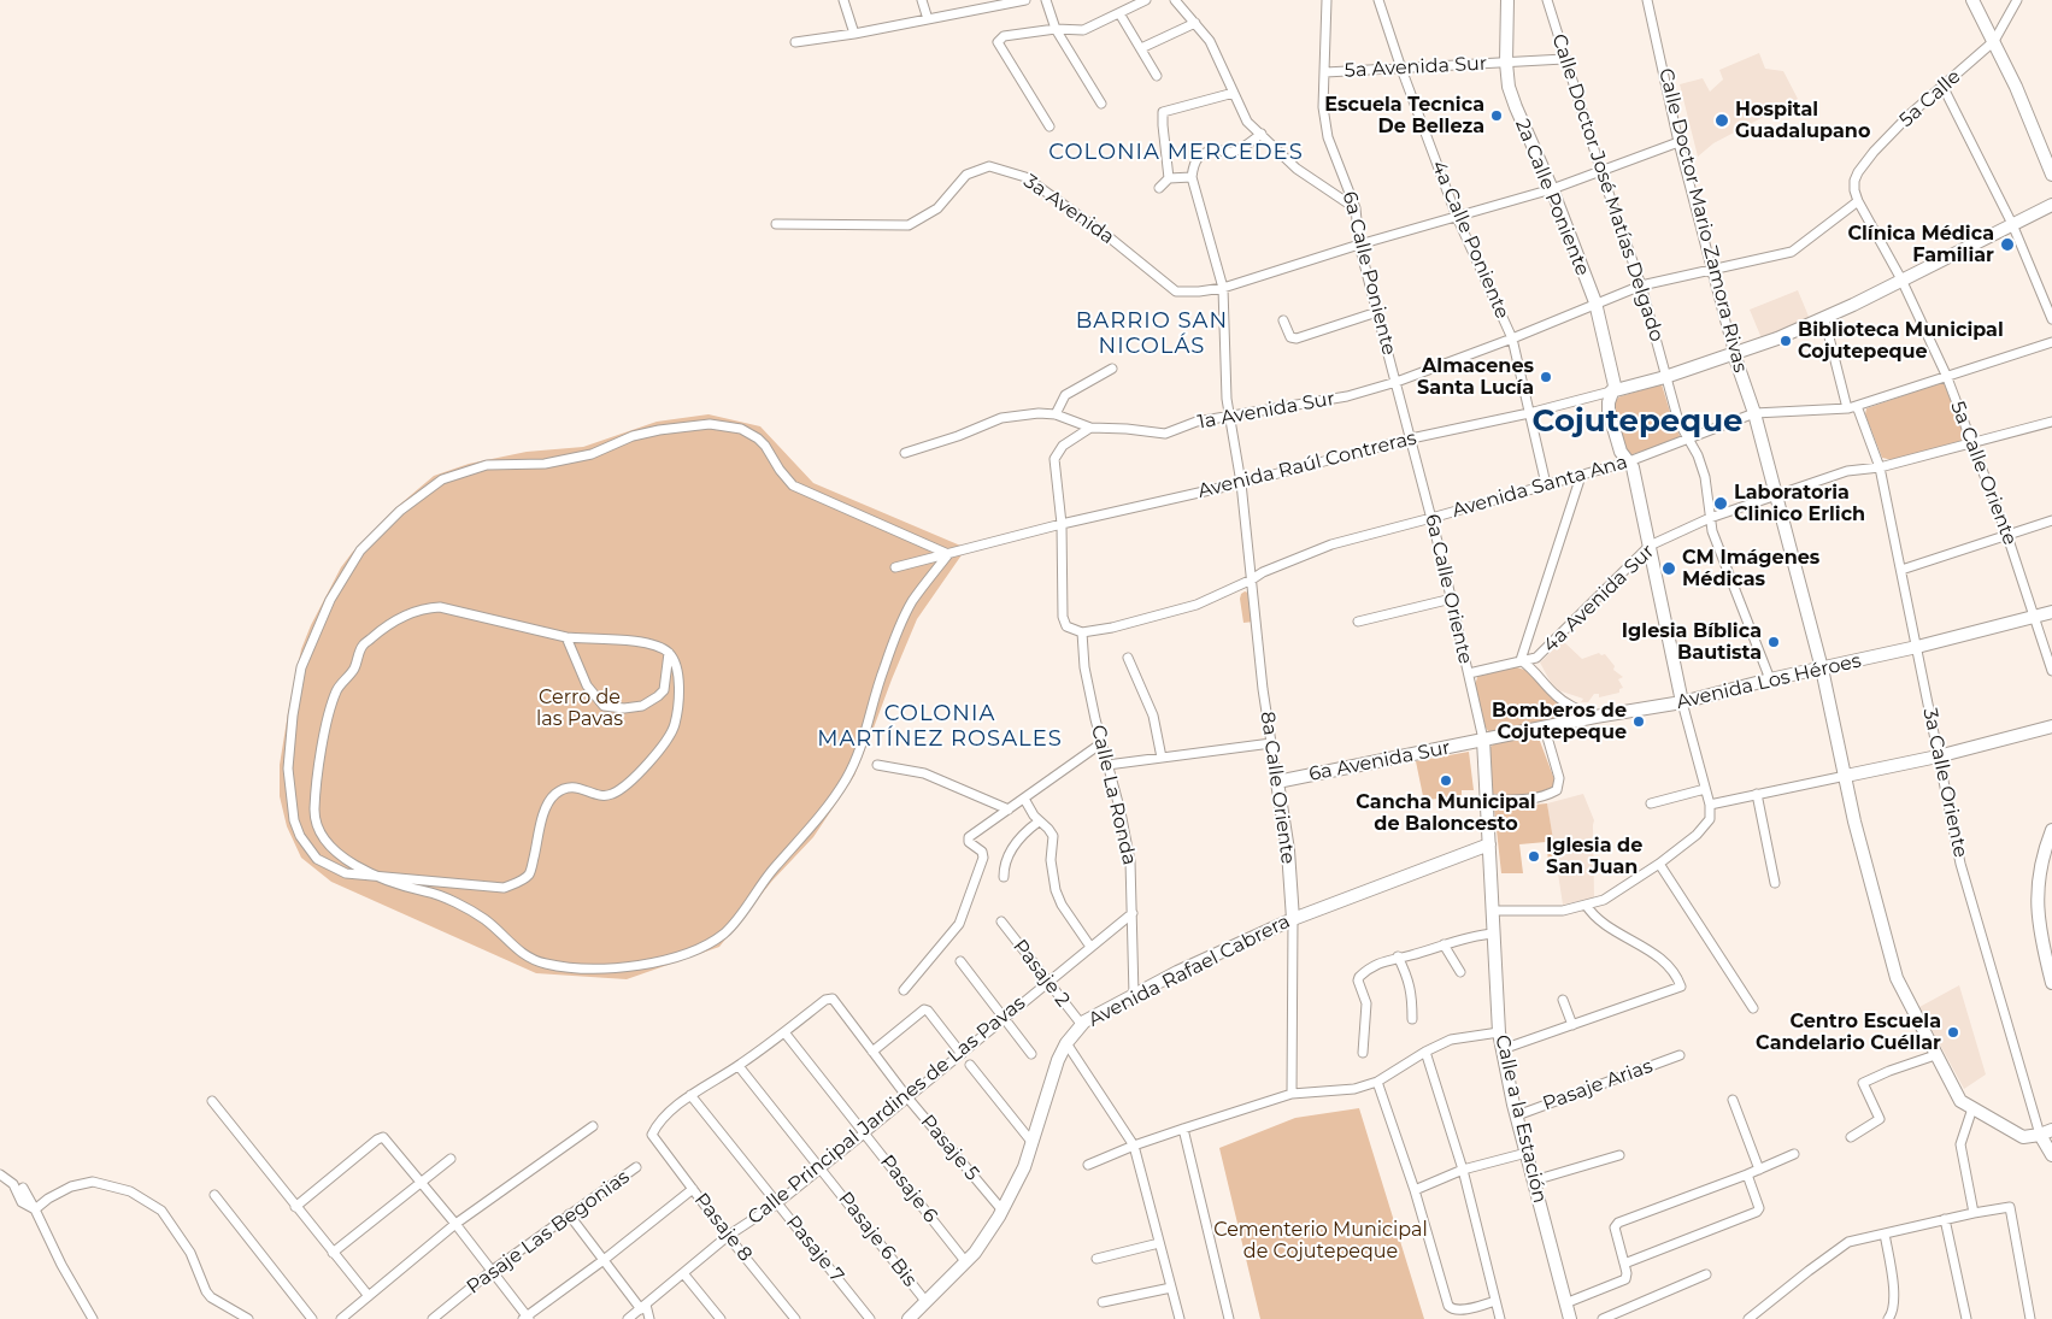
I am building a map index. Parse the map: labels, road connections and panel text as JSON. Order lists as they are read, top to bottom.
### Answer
{
  "streets": {
    "street": [
      "5a Avenida Sur",
      "5a Calle",
      "Calle Doctor José Matías Delgado",
      "2a Calle Poniente",
      "3a Avenida",
      "Calle Doctor Mario Zamora Rivas",
      "4a Calle Poniente",
      "6a Calle Poniente",
      "1a Avenida Sur",
      "Avenida Raúl Contreras",
      "5a Calle Oriente",
      "Avenida Santa Ana",
      "6a Calle Oriente",
      "4a Avenida Sur",
      "Avenida Los Héroes",
      "6a Avenida Sur",
      "3a Calle Oriente",
      "8a Calle Oriente",
      "Calle La Ronda",
      "Avenida Rafael Cabrera",
      "Pasaje 2",
      "Pasaje Arias",
      "Calle Principal Jardines de Las Pavas",
      "Calle a la Estación",
      "Pasaje 5",
      "Pasaje 6",
      "Pasaje 8",
      "Pasaje Las Begonias",
      "Pasaje 6 Bis",
      "Pasaje 7"
    ]
  },
  "crossings": [
    ["5a Avenida Sur", "Calle Doctor José Matías Delgado"],
    ["5a Avenida Sur", "2a Calle Poniente"],
    ["5a Avenida Sur", "4a Calle Poniente"],
    ["5a Avenida Sur", "6a Calle Poniente"],
    ["5a Calle", "1a Avenida Sur"],
    ["5a Calle", "5a Calle Oriente"],
    ["Calle Doctor José Matías Delgado", "3a Avenida"],
    ["Calle Doctor José Matías Delgado", "1a Avenida Sur"],
    ["Calle Doctor José Matías Delgado", "Avenida Raúl Contreras"],
    ["Calle Doctor José Matías Delgado", "Avenida Santa Ana"],
    ["Calle Doctor José Matías Delgado", "4a Avenida Sur"],
    ["Calle Doctor José Matías Delgado", "Avenida Los Héroes"],
    ["2a Calle Poniente", "3a Avenida"],
    ["2a Calle Poniente", "1a Avenida Sur"],
    ["2a Calle Poniente", "Avenida Raúl Contreras"],
    ["2a Calle Poniente", "Avenida Santa Ana"],
    ["2a Calle Poniente", "4a Avenida Sur"],
    ["2a Calle Poniente", "Avenida Los Héroes"],
    ["3a Avenida", "Calle Doctor Mario Zamora Rivas"],
    ["3a Avenida", "4a Calle Poniente"],
    ["3a Avenida", "6a Calle Poniente"],
    ["3a Avenida", "8a Calle Oriente"],
    ["Calle Doctor Mario Zamora Rivas", "1a Avenida Sur"],
    ["Calle Doctor Mario Zamora Rivas", "Avenida Raúl Contreras"],
    ["Calle Doctor Mario Zamora Rivas", "Avenida Santa Ana"],
    ["Calle Doctor Mario Zamora Rivas", "4a Avenida Sur"],
    ["Calle Doctor Mario Zamora Rivas", "Avenida Los Héroes"],
    ["Calle Doctor Mario Zamora Rivas", "3a Calle Oriente"],
    ["4a Calle Poniente", "1a Avenida Sur"],
    ["4a Calle Poniente", "Avenida Raúl Contreras"],
    ["4a Calle Poniente", "Avenida Santa Ana"],
    ["6a Calle Poniente", "1a Avenida Sur"],
    ["6a Calle Poniente", "Avenida Raúl Contreras"],
    ["6a Calle Poniente", "6a Calle Oriente"],
    ["1a Avenida Sur", "5a Calle Oriente"],
    ["1a Avenida Sur", "8a Calle Oriente"],
    ["Avenida Raúl Contreras", "5a Calle Oriente"],
    ["Avenida Raúl Contreras", "6a Calle Oriente"],
    ["Avenida Raúl Contreras", "8a Calle Oriente"],
    ["5a Calle Oriente", "Avenida Santa Ana"],
    ["5a Calle Oriente", "4a Avenida Sur"],
    ["5a Calle Oriente", "Avenida Los Héroes"],
    ["Avenida Santa Ana", "6a Calle Oriente"],
    ["Avenida Santa Ana", "3a Calle Oriente"],
    ["Avenida Santa Ana", "8a Calle Oriente"],
    ["Avenida Santa Ana", "Calle La Ronda"],
    ["6a Calle Oriente", "4a Avenida Sur"],
    ["6a Calle Oriente", "Avenida Los Héroes"],
    ["6a Calle Oriente", "6a Avenida Sur"],
    ["6a Calle Oriente", "Calle a la Estación"],
    ["4a Avenida Sur", "3a Calle Oriente"],
    ["Avenida Los Héroes", "6a Avenida Sur"],
    ["Avenida Los Héroes", "3a Calle Oriente"],
    ["Avenida Los Héroes", "Calle a la Estación"],
    ["6a Avenida Sur", "8a Calle Oriente"],
    ["6a Avenida Sur", "Calle a la Estación"],
    ["8a Calle Oriente", "Avenida Rafael Cabrera"],
    ["Calle La Ronda", "Avenida Rafael Cabrera"],
    ["Calle La Ronda", "Calle Principal Jardines de Las Pavas"],
    ["Avenida Rafael Cabrera", "Pasaje 2"],
    ["Avenida Rafael Cabrera", "Calle a la Estación"],
    ["Avenida Rafael Cabrera", "Pasaje 5"],
    ["Avenida Rafael Cabrera", "Pasaje 6"],
    ["Avenida Rafael Cabrera", "Pasaje 6 Bis"],
    ["Pasaje 2", "Calle Principal Jardines de Las Pavas"],
    ["Pasaje Arias", "Calle a la Estación"],
    ["Calle Principal Jardines de Las Pavas", "Pasaje 5"],
    ["Calle Principal Jardines de Las Pavas", "Pasaje 6"],
    ["Calle Principal Jardines de Las Pavas", "Pasaje 8"],
    ["Calle Principal Jardines de Las Pavas", "Pasaje 6 Bis"],
    ["Calle Principal Jardines de Las Pavas", "Pasaje 7"],
    ["Pasaje 5", "Pasaje 6"],
    ["Pasaje 8", "Pasaje 7"]
  ],
  "districts": [
    "COLONIA MERCEDES",
    "BARRIO SAN NICOLÁS",
    "Cojutepeque",
    "COLONIA MARTÍNEZ ROSALES"
  ],
  "parks": ["Cerro de las Pavas", "Cementerio Municipal de Cojutepeque"],
  "places": [
    "Escuela Tecnica De Belleza",
    "Hospital Guadalupano",
    "Clínica Médica Familiar",
    "Biblioteca Municipal Cojutepeque",
    "Almacenes Santa Lucía",
    "Laboratoria Clinico Erlich",
    "CM Imágenes Médicas",
    "Iglesia Bíblica Bautista",
    "Bomberos de Cojutepeque",
    "Cancha Municipal de Baloncesto",
    "Iglesia de San Juan",
    "Centro Escuela Candelario Cuéllar"
  ]
}
